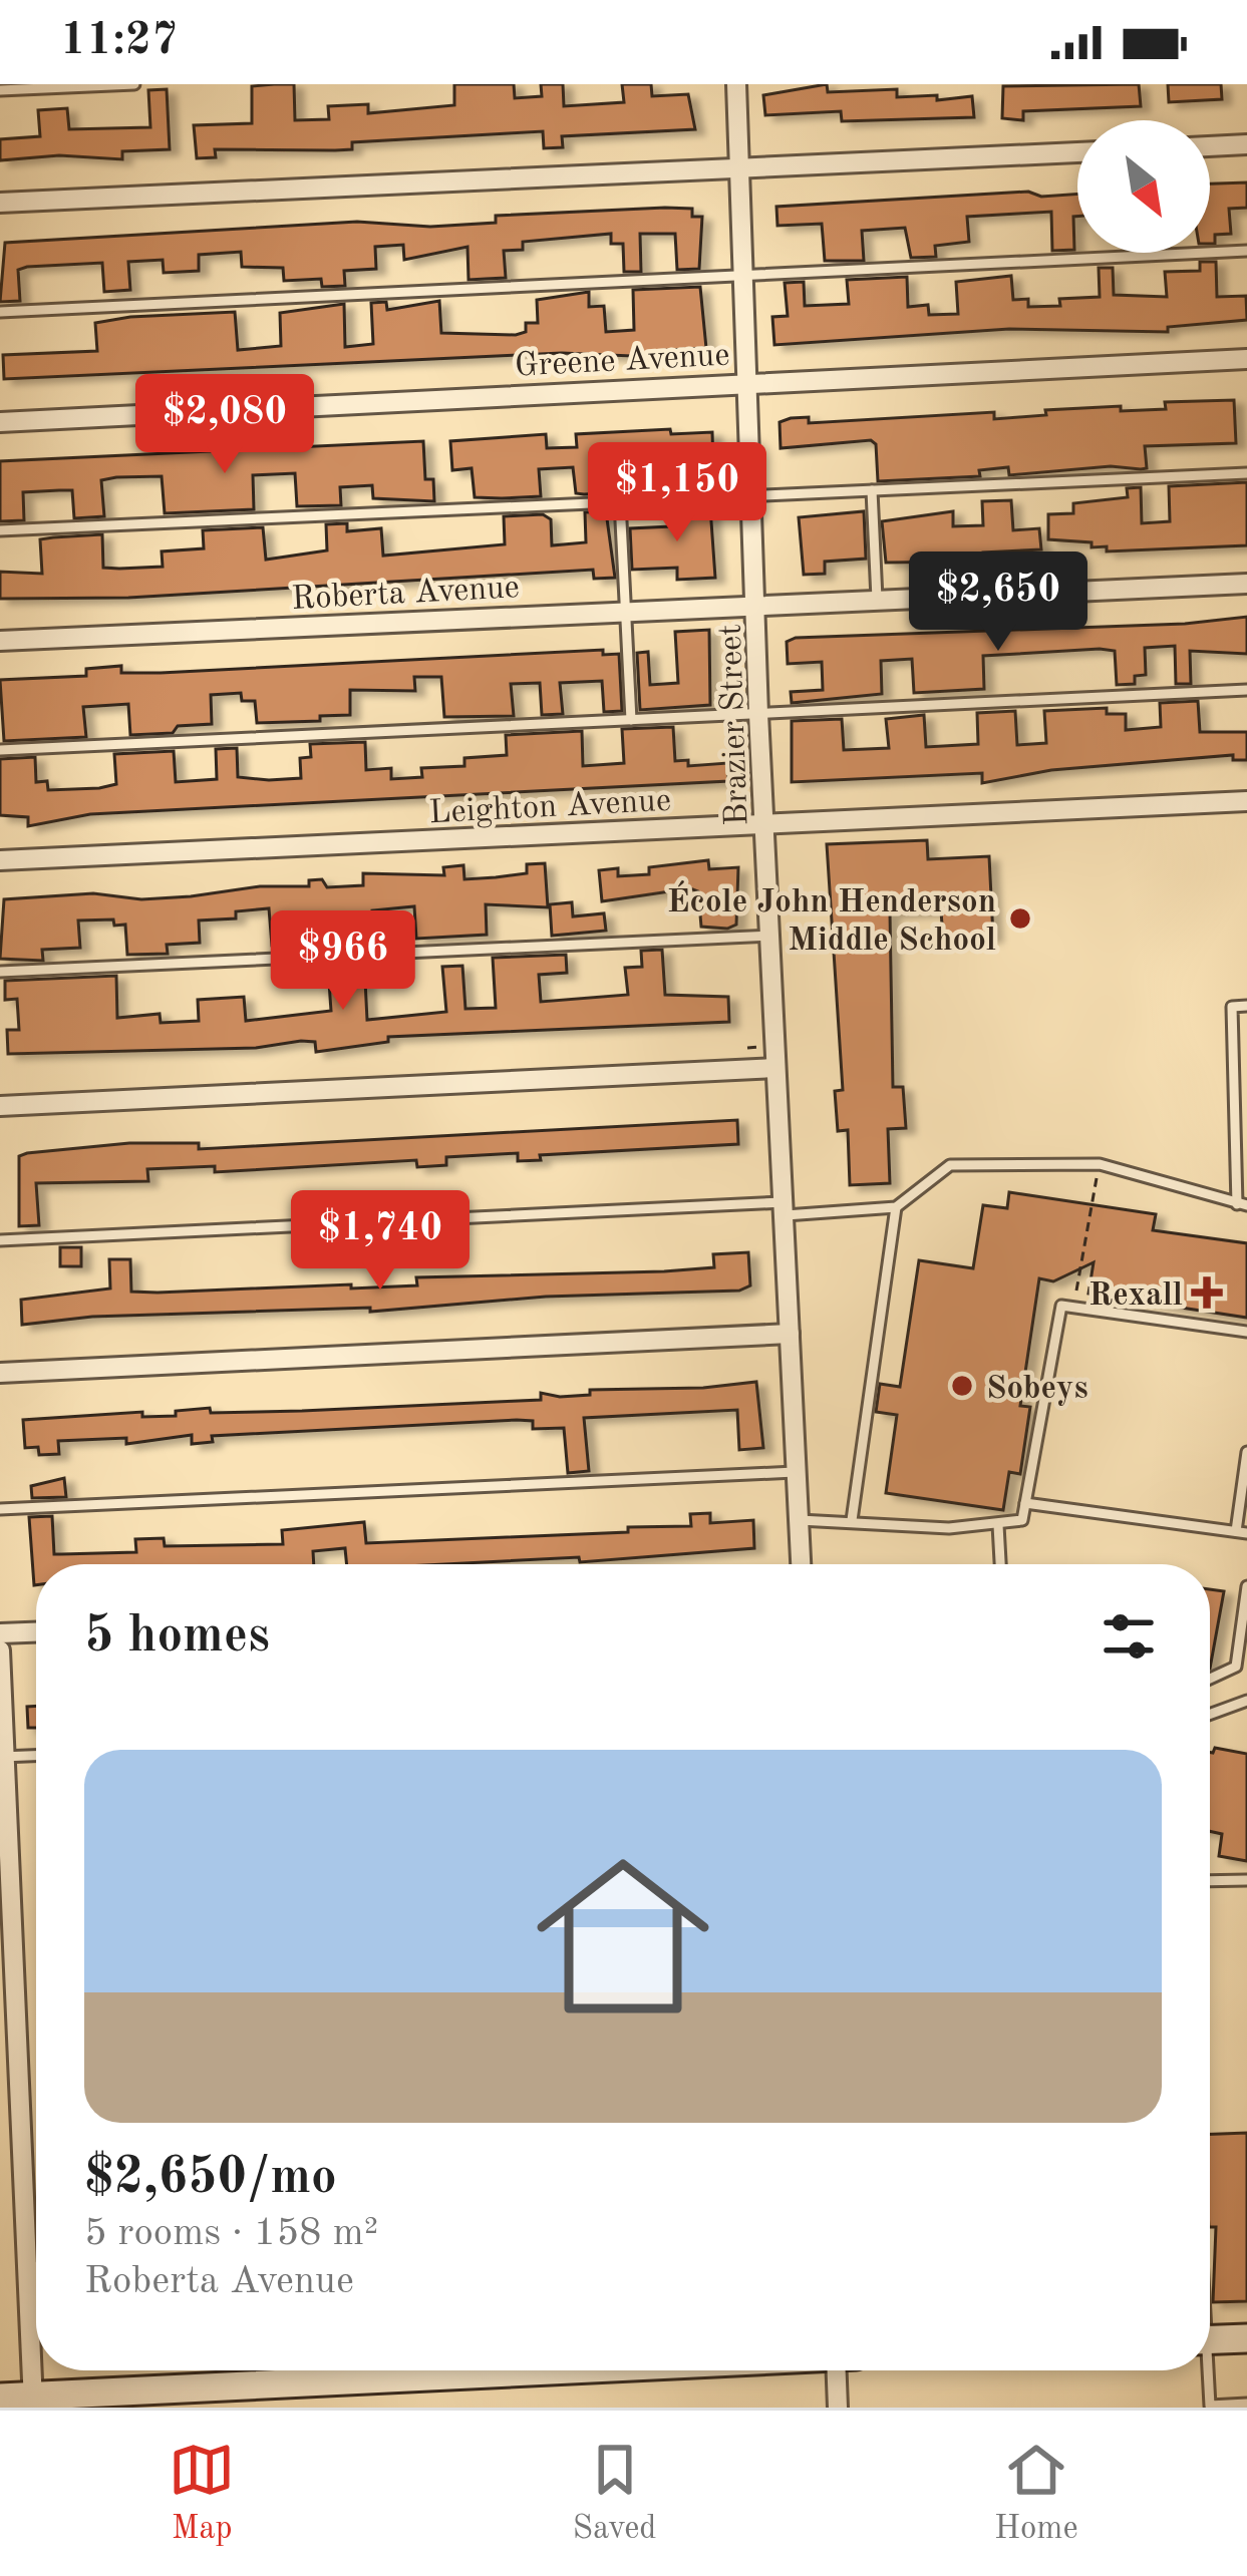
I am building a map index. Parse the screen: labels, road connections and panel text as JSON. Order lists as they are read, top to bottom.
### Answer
{
  "streets": {
    "street": [
      "Greene Avenue",
      "Roberta Avenue",
      "Brazier Street",
      "Leighton Avenue"
    ]
  },
  "crossings": [
    ["Greene Avenue", "Brazier Street"],
    ["Roberta Avenue", "Brazier Street"],
    ["Brazier Street", "Leighton Avenue"]
  ],
  "places": {
    "other": ["École John Henderson Middle School", "Sobeys"],
    "health": ["Rexall"]
  },
  "north": "bottom right",
  "page": {
    "status": "11:27",
    "price": [
      "$2,080",
      "$1,150",
      "$2,650",
      "$966",
      "$1,740"
    ],
    "heading": "5 homes",
    "list": [
      {
        "name": "$2,650/mo",
        "note": "5 rooms · 158 m² · Roberta Avenue"
      }
    ],
    "tabs": ["Map", "Saved", "Home"]
  }
}
